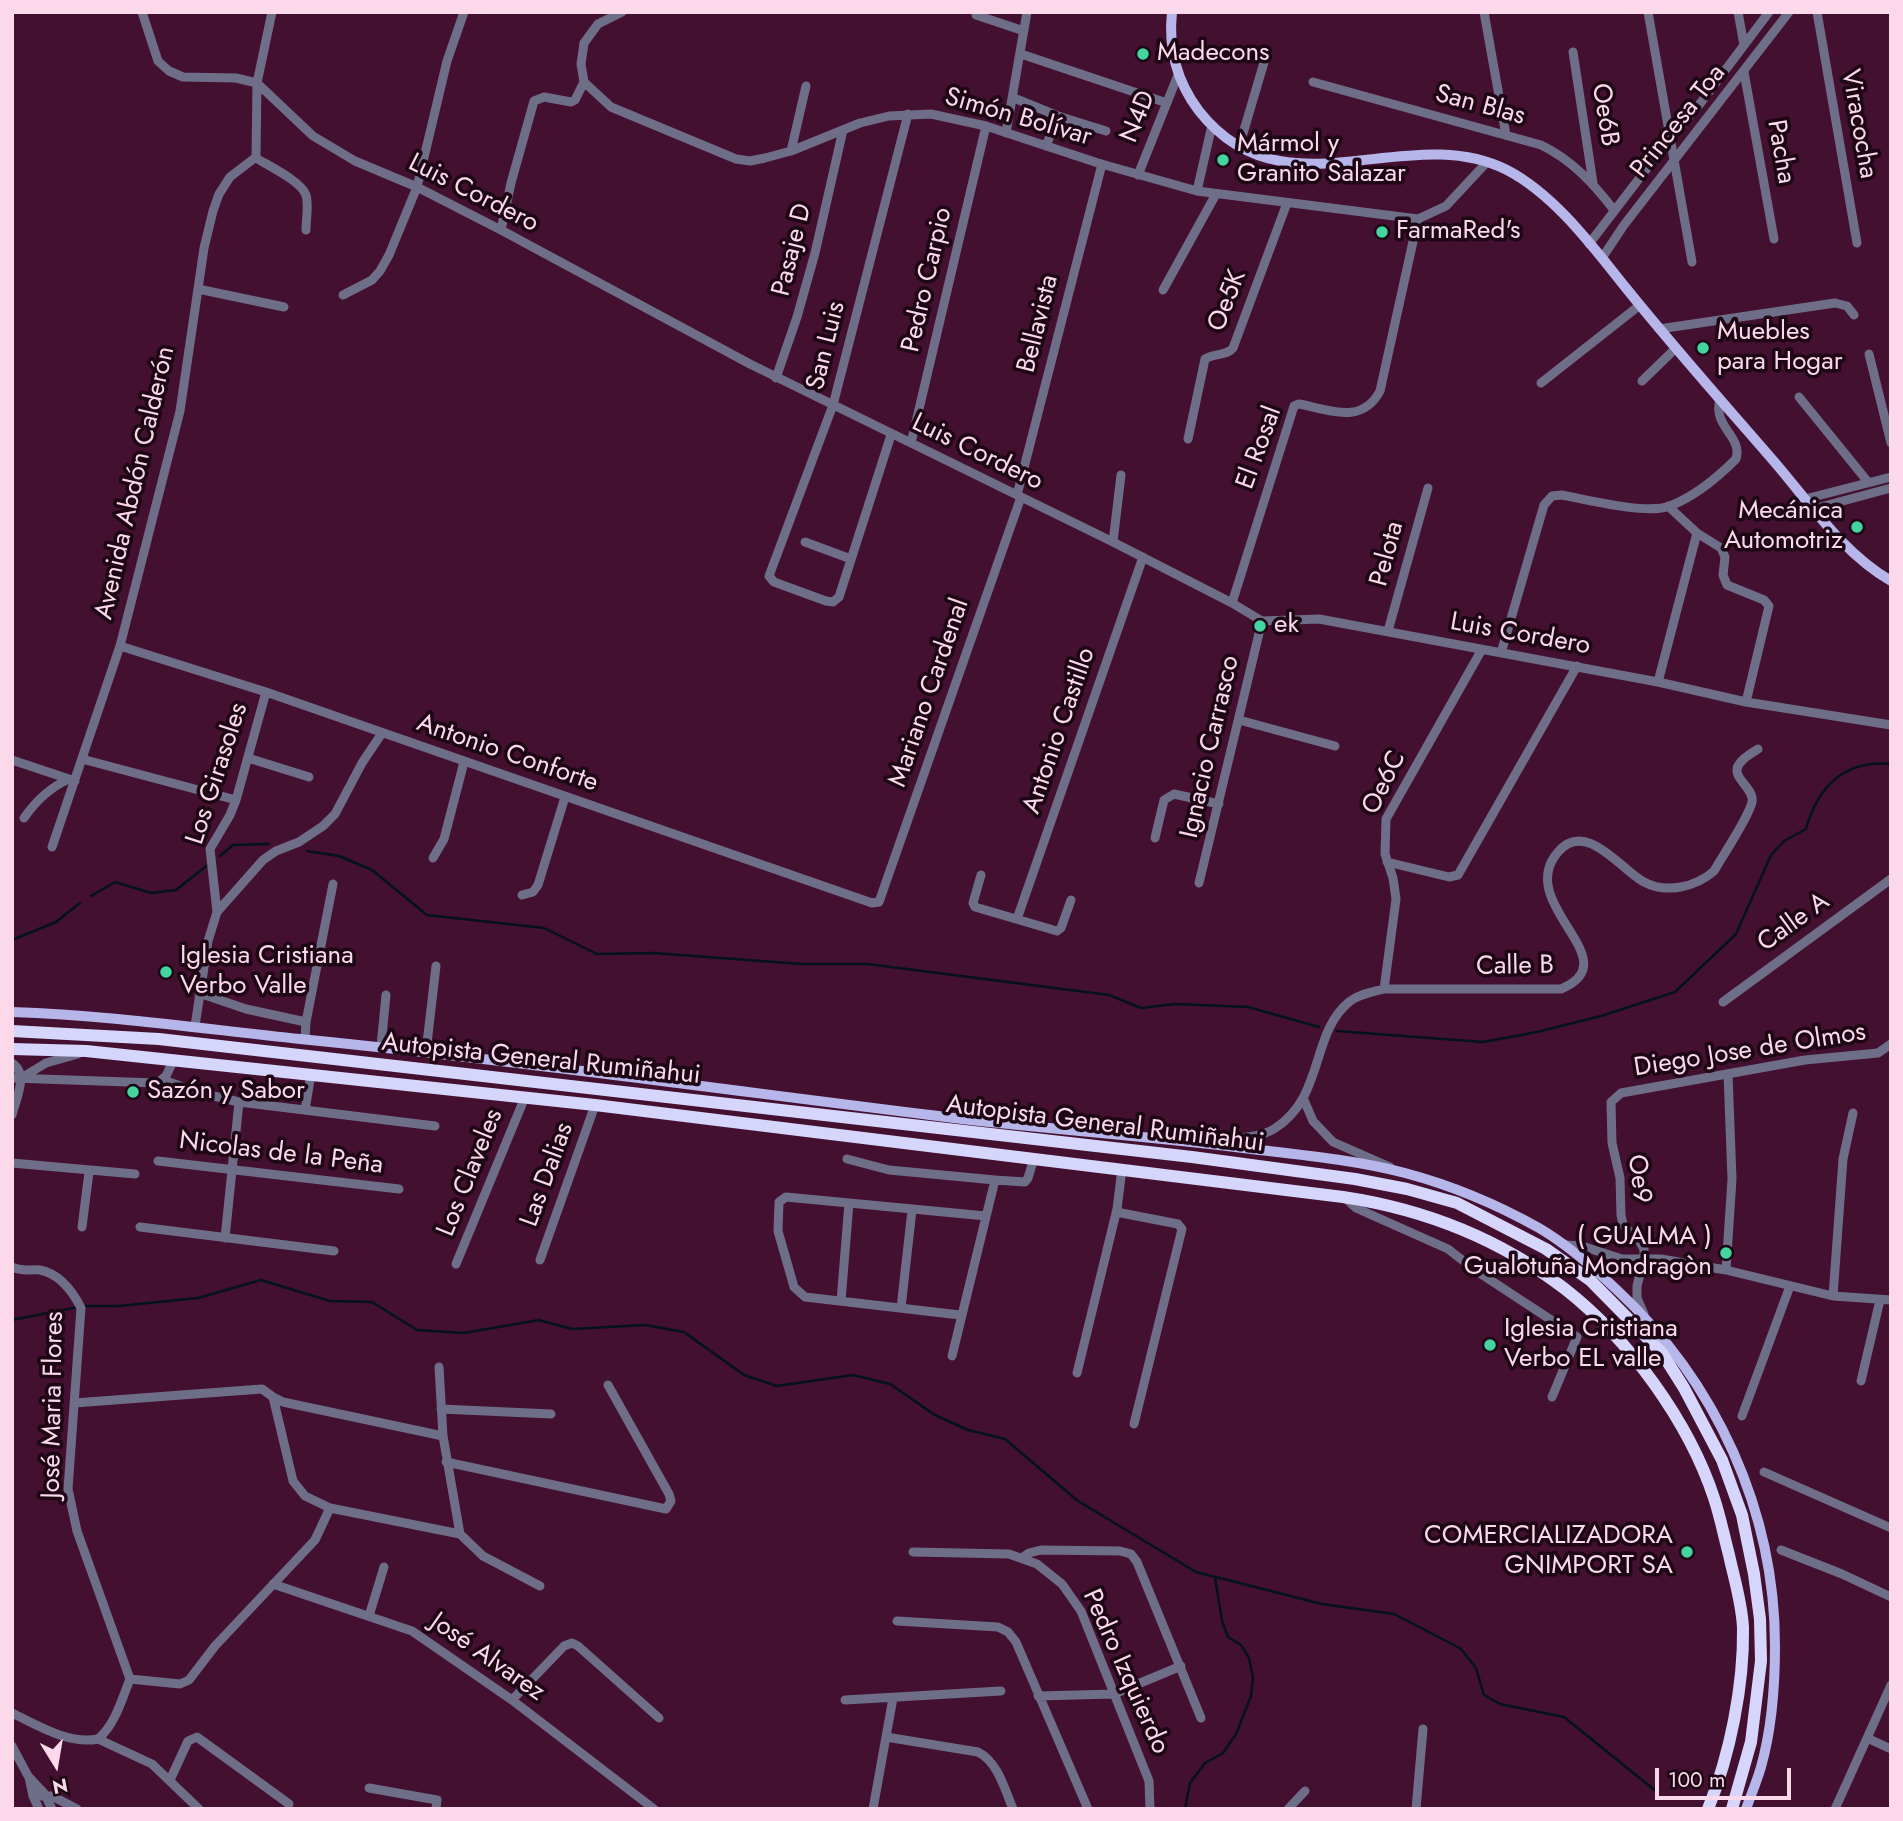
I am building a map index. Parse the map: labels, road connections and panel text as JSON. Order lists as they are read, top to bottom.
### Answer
{
  "streets": {
    "highway": ["Autopista General Rumiñahui"],
    "street": [
      "San Blas",
      "Oe6B",
      "N4D",
      "Simón Bolívar",
      "Princesa Toa",
      "Viracocha",
      "Pacha",
      "Luis Cordero",
      "Pasaje D",
      "Pedro Carpio",
      "Oe5K",
      "Bellavista",
      "San Luis",
      "El Rosal",
      "Avenida Abdón Calderón",
      "Pelota",
      "Mariano Cardenal",
      "Antonio Castillo",
      "Ignacio Carrasco",
      "Antonio Conforte",
      "Los Girasoles",
      "Oe6C",
      "Calle A",
      "Calle B",
      "Diego Jose de Olmos",
      "Nicolas de la Peña",
      "Los Claveles",
      "Las Dalias",
      "Oe9",
      "José Maria Flores",
      "José Alvarez",
      "Pedro Izquierdo"
    ]
  },
  "crossings": [
    ["San Blas", "Oe6B"],
    ["San Blas", "Princesa Toa"],
    ["N4D", "Simón Bolívar"],
    ["Simón Bolívar", "Pasaje D"],
    ["Simón Bolívar", "Pedro Carpio"],
    ["Simón Bolívar", "Oe5K"],
    ["Simón Bolívar", "Bellavista"],
    ["Simón Bolívar", "San Luis"],
    ["Simón Bolívar", "El Rosal"],
    ["Princesa Toa", "Pacha"],
    ["Luis Cordero", "Pasaje D"],
    ["Luis Cordero", "Pedro Carpio"],
    ["Luis Cordero", "Bellavista"],
    ["Luis Cordero", "San Luis"],
    ["Luis Cordero", "El Rosal"],
    ["Luis Cordero", "Pelota"],
    ["Luis Cordero", "Mariano Cardenal"],
    ["Luis Cordero", "Antonio Castillo"],
    ["Luis Cordero", "Ignacio Carrasco"],
    ["Luis Cordero", "Oe6C"],
    ["Bellavista", "Mariano Cardenal"],
    ["Avenida Abdón Calderón", "Antonio Conforte"],
    ["Mariano Cardenal", "Antonio Conforte"],
    ["Antonio Conforte", "Los Girasoles"],
    ["Oe6C", "Calle B"],
    ["Diego Jose de Olmos", "Oe9"],
    ["Autopista General Rumiñahui", "Los Claveles"],
    ["Autopista General Rumiñahui", "Las Dalias"]
  ],
  "places": [
    "Madecons",
    "Mármol y Granito Salazar",
    "FarmaRed's",
    "Muebles para Hogar",
    "Mecánica Automotriz",
    "ek",
    "Iglesia Cristiana Verbo Valle",
    "Sazón y Sabor",
    "( GUALMA ) Gualotuña Mondragòn",
    "Iglesia Cristiana Verbo EL valle",
    "COMERCIALIZADORA GNIMPORT SA"
  ],
  "scale_bar": "100 m",
  "north": "bottom"
}
